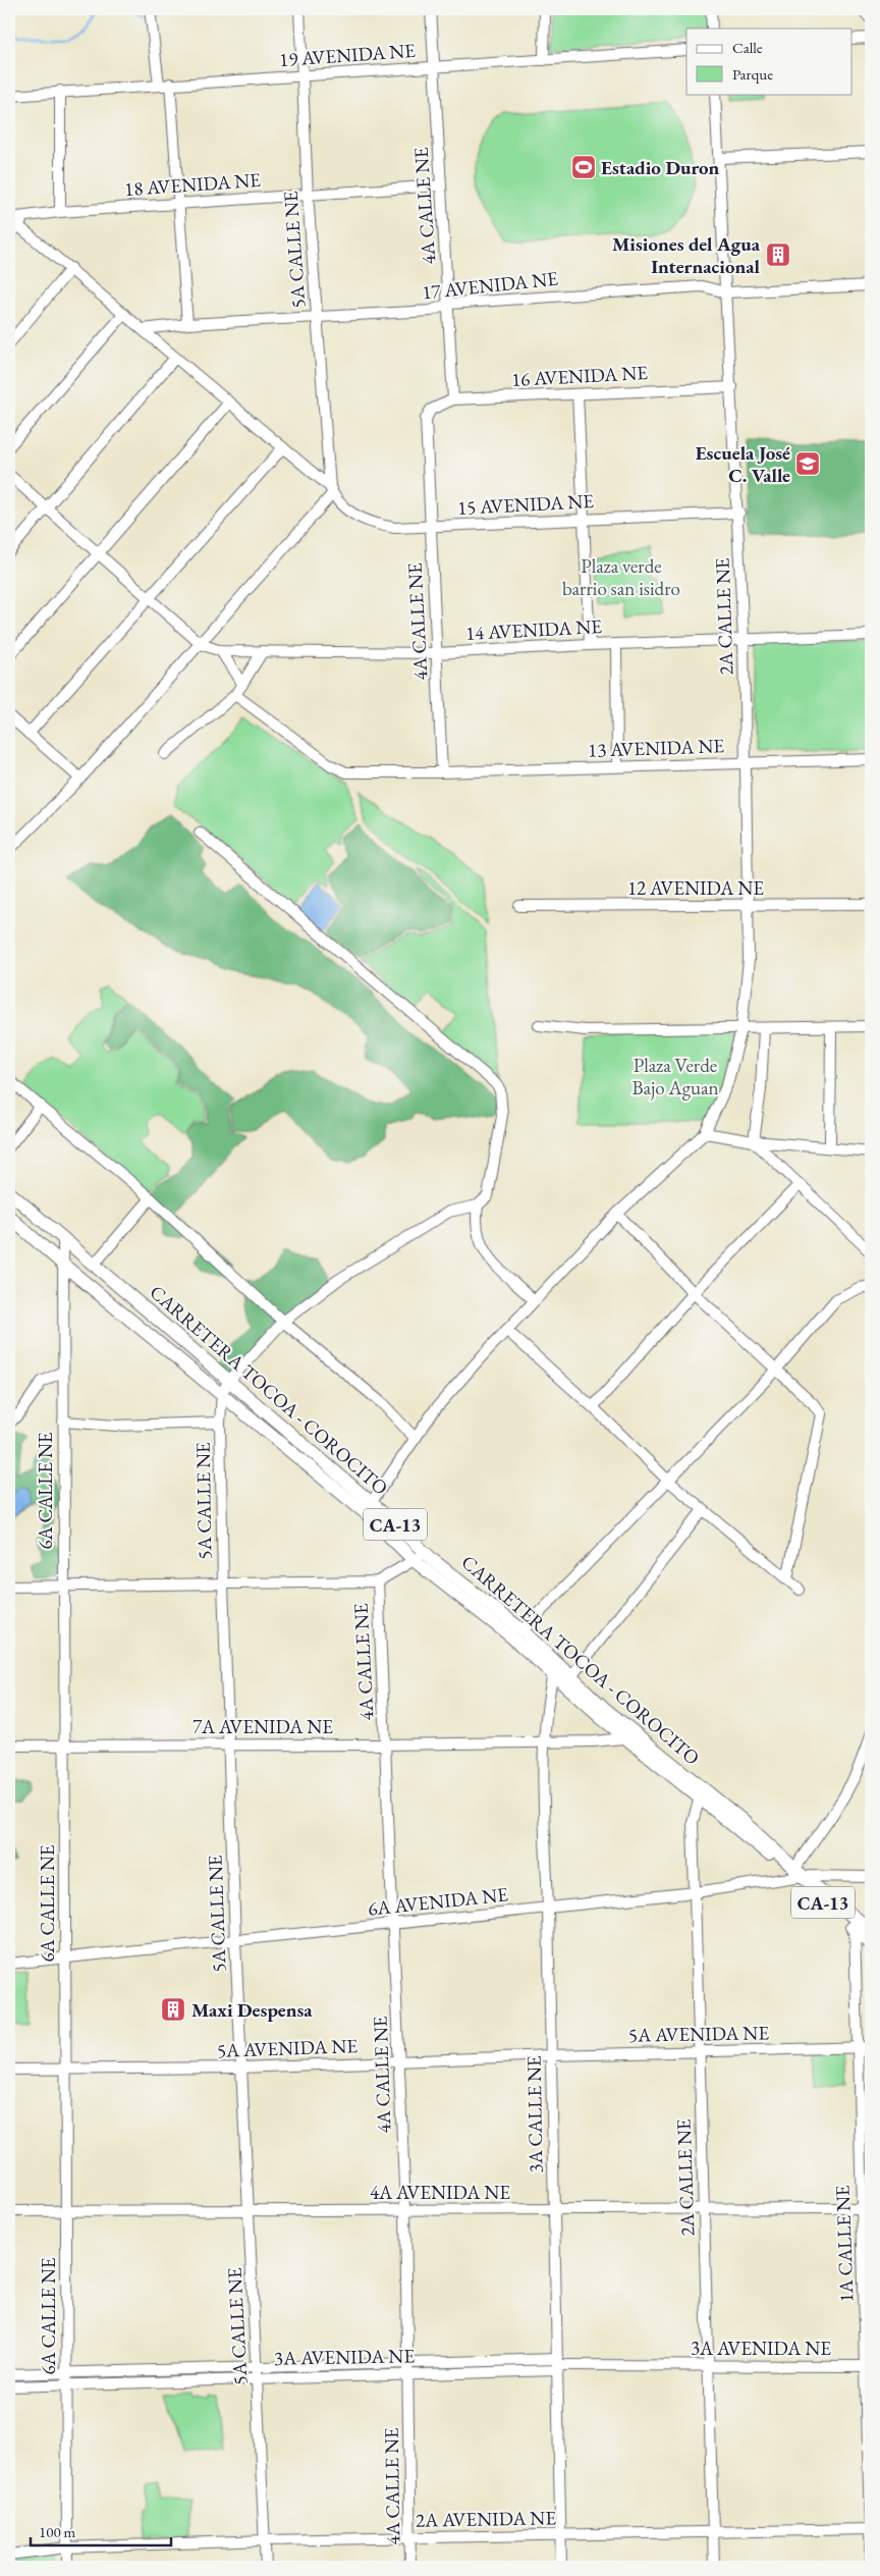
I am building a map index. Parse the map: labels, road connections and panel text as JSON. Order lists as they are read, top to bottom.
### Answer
{
  "streets": {
    "main road": ["CARRETERA TOCOA - COROCITO", "CA-13"],
    "street": [
      "19 AVENIDA NE",
      "18 AVENIDA NE",
      "4A CALLE NE",
      "5A CALLE NE",
      "17 AVENIDA NE",
      "16 AVENIDA NE",
      "15 AVENIDA NE",
      "2A CALLE NE",
      "14 AVENIDA NE",
      "13 AVENIDA NE",
      "12 AVENIDA NE",
      "6A CALLE NE",
      "7A AVENIDA NE",
      "6A AVENIDA NE",
      "5A AVENIDA NE",
      "3A CALLE NE",
      "4A AVENIDA NE",
      "1A CALLE NE",
      "3A AVENIDA NE",
      "2A AVENIDA NE"
    ]
  },
  "crossings": [
    ["19 AVENIDA NE", "4A CALLE NE"],
    ["19 AVENIDA NE", "5A CALLE NE"],
    ["18 AVENIDA NE", "4A CALLE NE"],
    ["18 AVENIDA NE", "5A CALLE NE"],
    ["18 AVENIDA NE", "15 AVENIDA NE"],
    ["4A CALLE NE", "17 AVENIDA NE"],
    ["4A CALLE NE", "16 AVENIDA NE"],
    ["4A CALLE NE", "15 AVENIDA NE"],
    ["4A CALLE NE", "14 AVENIDA NE"],
    ["4A CALLE NE", "13 AVENIDA NE"],
    ["4A CALLE NE", "7A AVENIDA NE"],
    ["4A CALLE NE", "6A AVENIDA NE"],
    ["4A CALLE NE", "5A AVENIDA NE"],
    ["4A CALLE NE", "4A AVENIDA NE"],
    ["4A CALLE NE", "3A AVENIDA NE"],
    ["4A CALLE NE", "2A AVENIDA NE"],
    ["5A CALLE NE", "17 AVENIDA NE"],
    ["5A CALLE NE", "15 AVENIDA NE"],
    ["5A CALLE NE", "CARRETERA TOCOA - COROCITO"],
    ["5A CALLE NE", "7A AVENIDA NE"],
    ["5A CALLE NE", "6A AVENIDA NE"],
    ["5A CALLE NE", "5A AVENIDA NE"],
    ["5A CALLE NE", "4A AVENIDA NE"],
    ["5A CALLE NE", "3A AVENIDA NE"],
    ["5A CALLE NE", "2A AVENIDA NE"],
    ["17 AVENIDA NE", "15 AVENIDA NE"],
    ["17 AVENIDA NE", "2A CALLE NE"],
    ["16 AVENIDA NE", "2A CALLE NE"],
    ["15 AVENIDA NE", "2A CALLE NE"],
    ["2A CALLE NE", "14 AVENIDA NE"],
    ["2A CALLE NE", "13 AVENIDA NE"],
    ["2A CALLE NE", "12 AVENIDA NE"],
    ["2A CALLE NE", "CARRETERA TOCOA - COROCITO"],
    ["2A CALLE NE", "6A AVENIDA NE"],
    ["2A CALLE NE", "5A AVENIDA NE"],
    ["2A CALLE NE", "4A AVENIDA NE"],
    ["2A CALLE NE", "3A AVENIDA NE"],
    ["2A CALLE NE", "2A AVENIDA NE"],
    ["CARRETERA TOCOA - COROCITO", "6A CALLE NE"],
    ["CARRETERA TOCOA - COROCITO", "CA-13"],
    ["CARRETERA TOCOA - COROCITO", "7A AVENIDA NE"],
    ["CARRETERA TOCOA - COROCITO", "6A AVENIDA NE"],
    ["CARRETERA TOCOA - COROCITO", "3A CALLE NE"],
    ["6A CALLE NE", "7A AVENIDA NE"],
    ["6A CALLE NE", "6A AVENIDA NE"],
    ["6A CALLE NE", "5A AVENIDA NE"],
    ["6A CALLE NE", "4A AVENIDA NE"],
    ["6A CALLE NE", "3A AVENIDA NE"],
    ["6A CALLE NE", "2A AVENIDA NE"],
    ["CA-13", "6A AVENIDA NE"],
    ["CA-13", "1A CALLE NE"],
    ["7A AVENIDA NE", "3A CALLE NE"],
    ["6A AVENIDA NE", "3A CALLE NE"],
    ["5A AVENIDA NE", "3A CALLE NE"],
    ["5A AVENIDA NE", "1A CALLE NE"],
    ["3A CALLE NE", "4A AVENIDA NE"],
    ["3A CALLE NE", "3A AVENIDA NE"],
    ["3A CALLE NE", "2A AVENIDA NE"],
    ["4A AVENIDA NE", "1A CALLE NE"],
    ["1A CALLE NE", "3A AVENIDA NE"],
    ["1A CALLE NE", "2A AVENIDA NE"]
  ],
  "parks": ["Plaza verde barrio san isidro", "Plaza Verde Bajo Aguan"],
  "places": {
    "sports": ["Estadio Duron"],
    "building": ["Misiones del Agua Internacional", "Maxi Despensa"],
    "school or university": ["Escuela José C. Valle"]
  },
  "legend": ["Calle", "Parque"],
  "scale_bar": "100 m"
}
